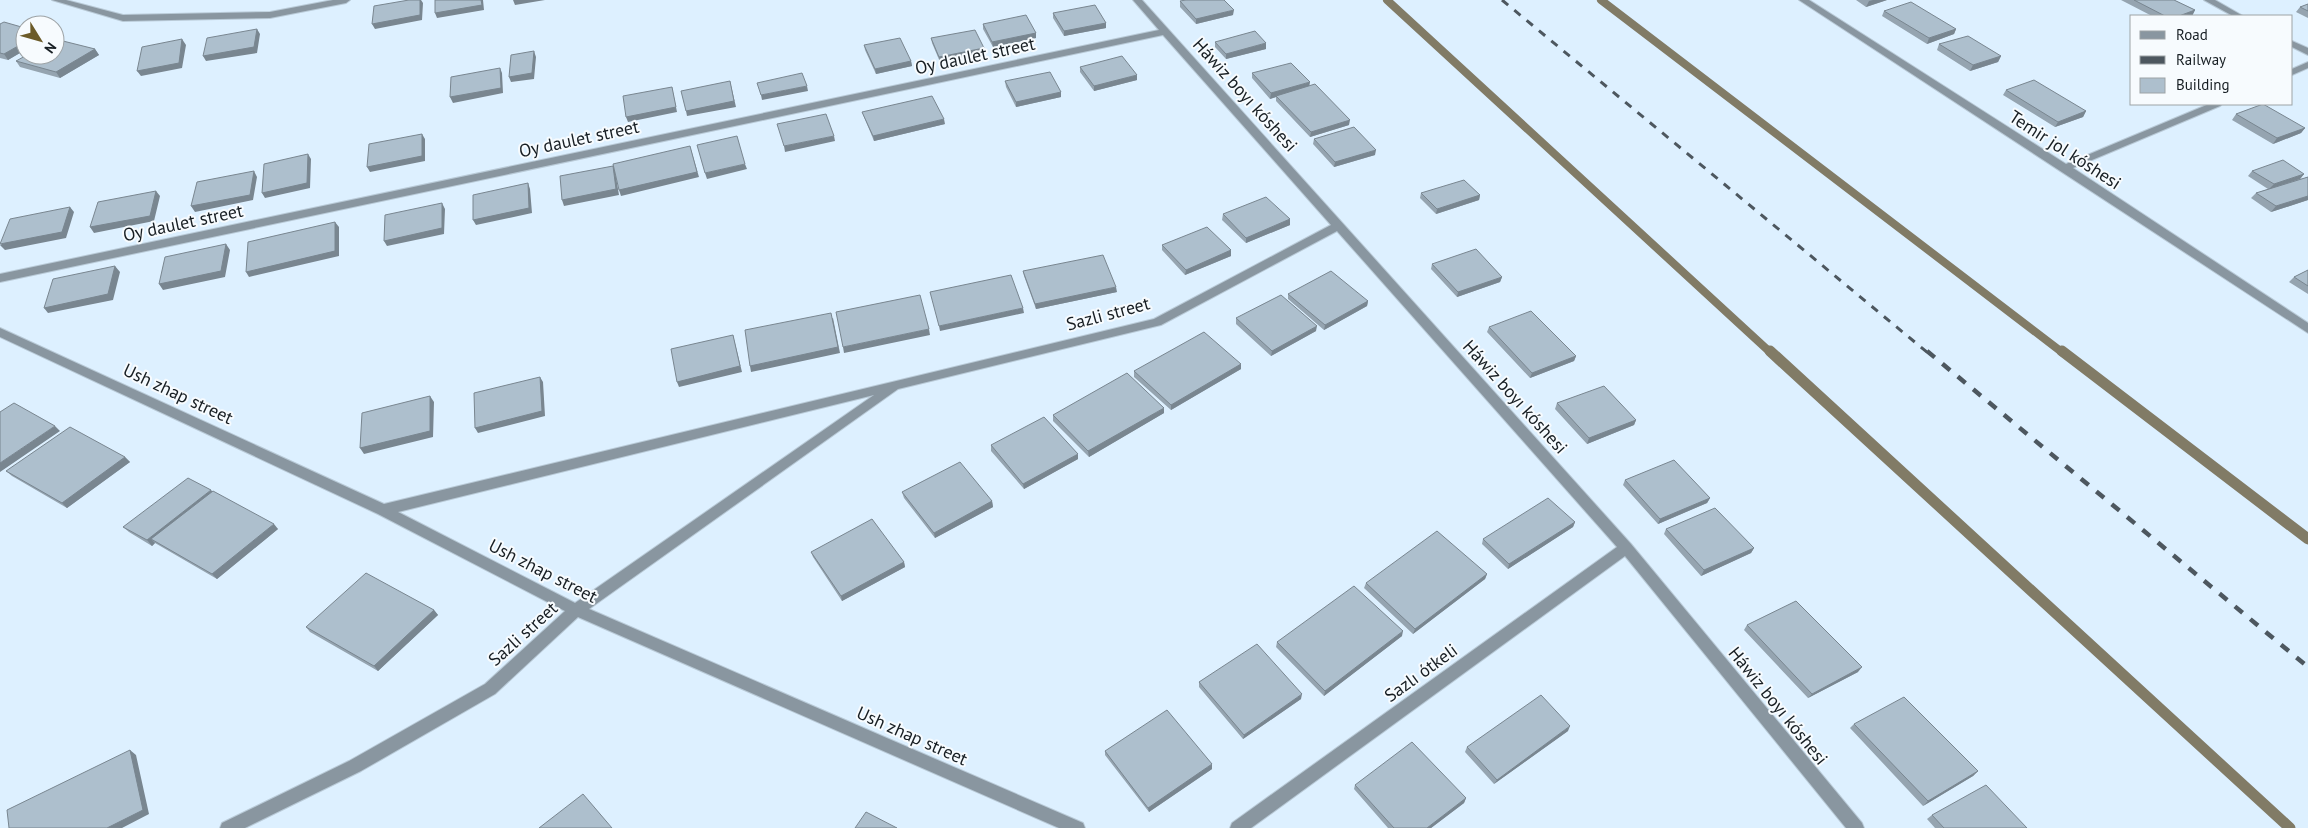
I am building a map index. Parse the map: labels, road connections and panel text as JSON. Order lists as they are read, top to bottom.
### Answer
{
  "streets": {
    "street": [
      "Oy daulet street",
      "Háwiz boyı kóshesi",
      "Temir jol kóshesi",
      "Sazli street",
      "Ush zhap street",
      "Sazlı ótkeli"
    ]
  },
  "crossings": [
    ["Oy daulet street", "Háwiz boyı kóshesi"],
    ["Háwiz boyı kóshesi", "Sazli street"],
    ["Háwiz boyı kóshesi", "Sazlı ótkeli"],
    ["Sazli street", "Ush zhap street"]
  ],
  "legend": ["Road", "Railway", "Building"],
  "north": "bottom right"
}
